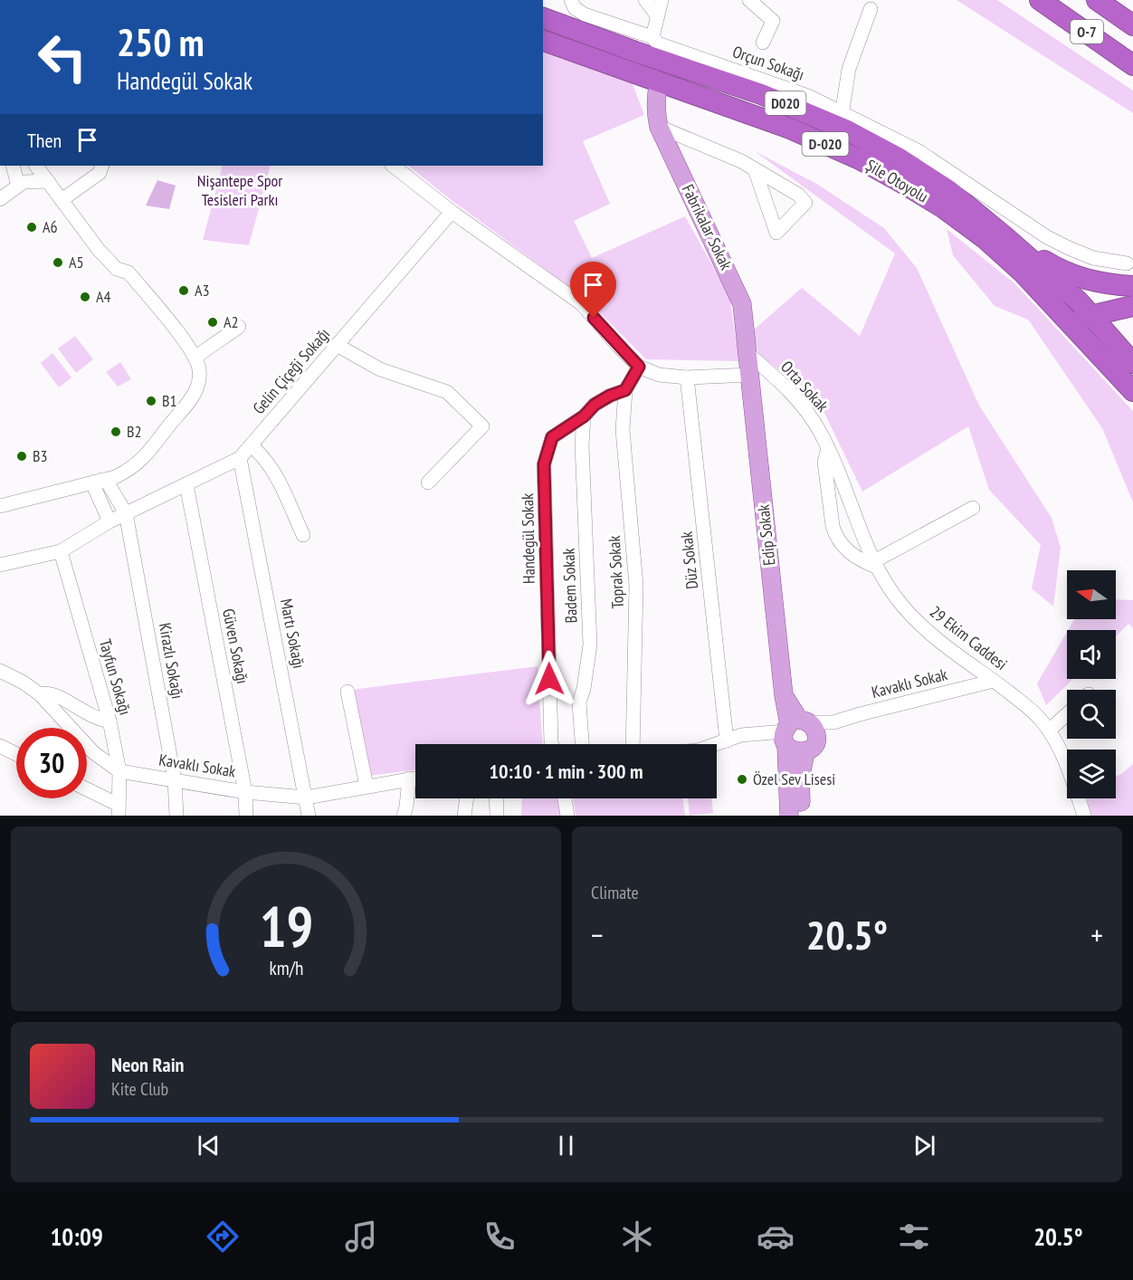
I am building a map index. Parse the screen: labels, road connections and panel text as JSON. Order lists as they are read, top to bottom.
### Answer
{
  "streets": {
    "highway": [
      "O-7",
      "D020",
      "D-020",
      "Şile Otoyolu"
    ],
    "main road": ["Fabrikalar Sokak", "Edip Sokak"],
    "street": [
      "Orçun Sokağı",
      "Gelin Çiçeği Sokağı",
      "Orta Sokak",
      "Handegül Sokak",
      "Düz Sokak",
      "Toprak Sokak",
      "Badem Sokak",
      "Martı Sokağı",
      "29 Ekim Caddesi",
      "Güven Sokağı",
      "Kirazlı Sokağı",
      "Tayfun Sokağı",
      "Kavaklı Sokak"
    ]
  },
  "crossings": [
    ["Orçun Sokağı", "Şile Otoyolu"],
    ["Şile Otoyolu", "Fabrikalar Sokak"],
    ["Fabrikalar Sokak", "Orta Sokak"],
    ["Fabrikalar Sokak", "Edip Sokak"],
    ["Gelin Çiçeği Sokağı", "Martı Sokağı"],
    ["Gelin Çiçeği Sokağı", "Güven Sokağı"],
    ["Gelin Çiçeği Sokağı", "Kirazlı Sokağı"],
    ["Gelin Çiçeği Sokağı", "Tayfun Sokağı"],
    ["Orta Sokak", "29 Ekim Caddesi"],
    ["Handegül Sokak", "Toprak Sokak"],
    ["Handegül Sokak", "Badem Sokak"],
    ["Martı Sokağı", "Kavaklı Sokak"],
    ["29 Ekim Caddesi", "Kavaklı Sokak"],
    ["Güven Sokağı", "Kavaklı Sokak"],
    ["Kirazlı Sokağı", "Kavaklı Sokak"],
    ["Tayfun Sokağı", "Kavaklı Sokak"]
  ],
  "parks": ["Nişantepe Spor Tesisleri Parkı"],
  "places": [
    "A6",
    "A5",
    "A3",
    "A4",
    "A2",
    "B1",
    "B2",
    "B3",
    "Özel Sev Lisesi"
  ],
  "north": "left",
  "page": {
    "turn": ["250 m", "Handegül Sokak"],
    "then": "Then",
    "limit": "30",
    "trip": "10:10 · 1 min · 300 m",
    "tile": "Climate",
    "heat": ["−", "20.5°", "+"],
    "song": ["Neon Rain", "Kite Club"],
    "tabs": ["10:09", "20.5°"],
    "gauge": ["19", "km/h"]
  }
}
